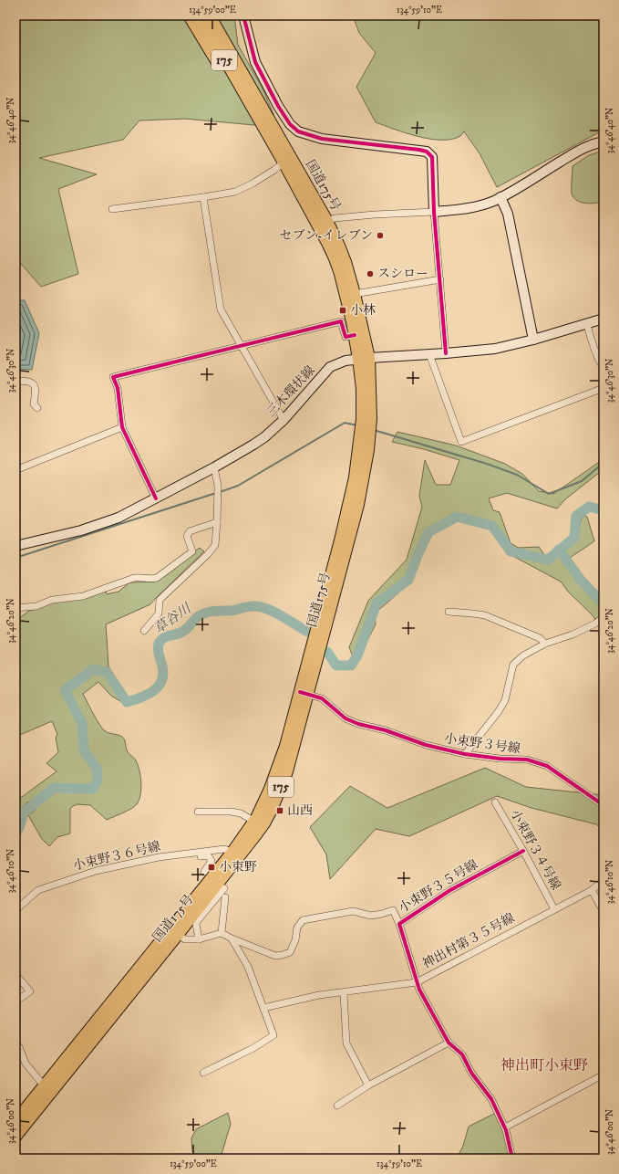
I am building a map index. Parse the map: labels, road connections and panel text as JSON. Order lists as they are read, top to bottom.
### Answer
{
  "streets": {
    "highway": ["175", "国道175号"],
    "street": [
      "三木環状線",
      "小束野３号線",
      "小束野３４号線",
      "小束野３６号線",
      "小束野３５号線",
      "神出村第３５号線"
    ]
  },
  "crossings": [
    ["国道175号", "三木環状線"],
    ["国道175号", "小束野３号線"],
    ["国道175号", "小束野３６号線"],
    ["小束野３４号線", "小束野３５号線"],
    ["小束野３４号線", "神出村第３５号線"],
    ["小束野３５号線", "神出村第３５号線"]
  ],
  "districts": ["神出町小束野"],
  "water": ["草谷川"],
  "places": {
    "other": ["セブン-イレブン", "スシロー"],
    "transit": ["小林", "山西", "小束野"]
  },
  "coordinates": [
    "134°59'00\"E",
    "134°59'10\"E",
    "34°46'40\"N",
    "34°46'30\"N",
    "34°46'20\"N",
    "34°46'10\"N",
    "34°46'00\"N"
  ]
}
